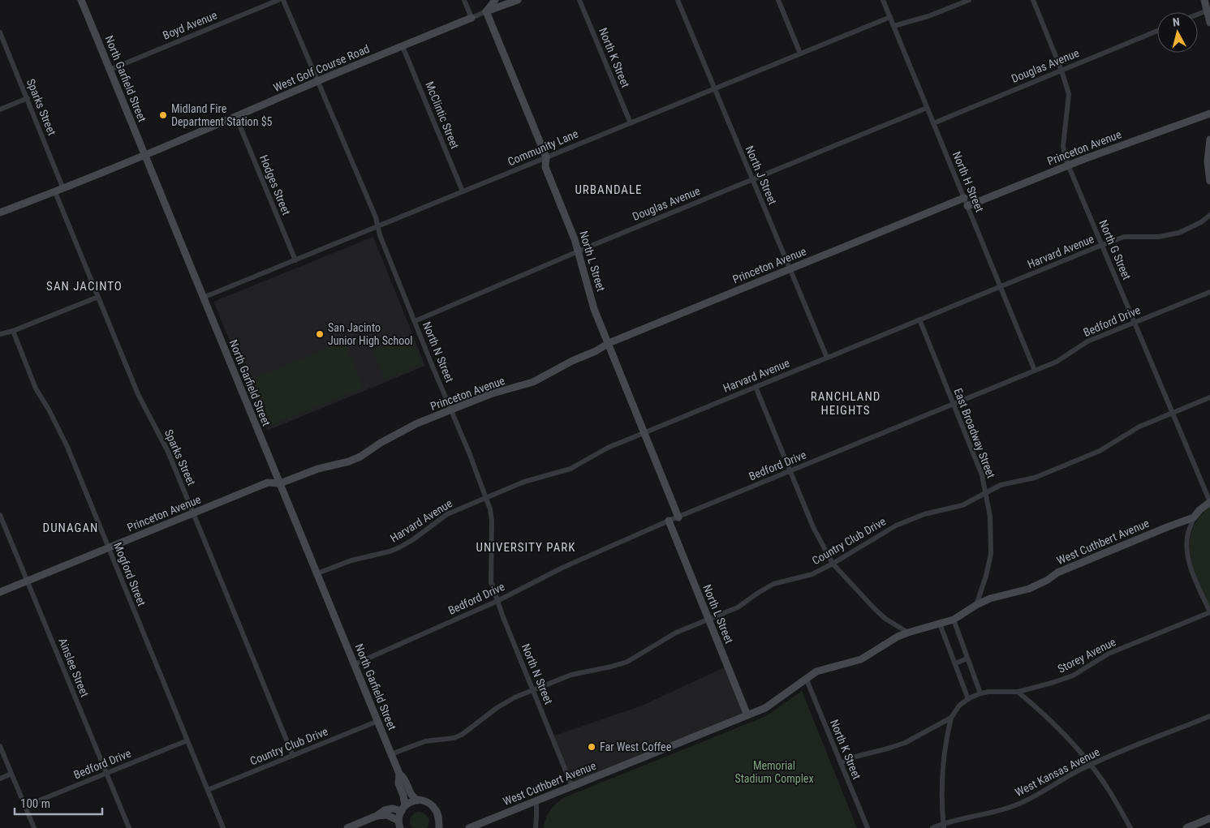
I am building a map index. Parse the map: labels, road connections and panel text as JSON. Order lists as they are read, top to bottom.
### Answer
{
  "streets": {
    "street": [
      "Boyd Avenue",
      "North K Street",
      "Douglas Avenue",
      "West Golf Course Road",
      "North Garfield Street",
      "Sparks Street",
      "McClintic Street",
      "Community Lane",
      "Princeton Avenue",
      "North J Street",
      "North H Street",
      "Hodges Street",
      "North G Street",
      "Harvard Avenue",
      "North L Street",
      "Bedford Drive",
      "North N Street",
      "East Broadway Street",
      "Country Club Drive",
      "West Cuthbert Avenue",
      "Mogford Street",
      "Storey Avenue",
      "Ainslee Street",
      "West Kansas Avenue"
    ]
  },
  "crossings": [
    ["Boyd Avenue", "North Garfield Street"],
    ["North K Street", "Community Lane"],
    ["North K Street", "West Cuthbert Avenue"],
    ["North K Street", "Storey Avenue"],
    ["Douglas Avenue", "North J Street"],
    ["Douglas Avenue", "North H Street"],
    ["Douglas Avenue", "North G Street"],
    ["Douglas Avenue", "North L Street"],
    ["Douglas Avenue", "North N Street"],
    ["West Golf Course Road", "North Garfield Street"],
    ["West Golf Course Road", "Sparks Street"],
    ["West Golf Course Road", "McClintic Street"],
    ["West Golf Course Road", "Hodges Street"],
    ["West Golf Course Road", "North N Street"],
    ["North Garfield Street", "Community Lane"],
    ["North Garfield Street", "Princeton Avenue"],
    ["North Garfield Street", "Harvard Avenue"],
    ["North Garfield Street", "Bedford Drive"],
    ["North Garfield Street", "Country Club Drive"],
    ["Sparks Street", "Princeton Avenue"],
    ["Sparks Street", "Country Club Drive"],
    ["McClintic Street", "Community Lane"],
    ["Community Lane", "North J Street"],
    ["Community Lane", "North H Street"],
    ["Community Lane", "Hodges Street"],
    ["Community Lane", "North L Street"],
    ["Community Lane", "North N Street"],
    ["Princeton Avenue", "North J Street"],
    ["Princeton Avenue", "North H Street"],
    ["Princeton Avenue", "North G Street"],
    ["Princeton Avenue", "North L Street"],
    ["Princeton Avenue", "North N Street"],
    ["Princeton Avenue", "Mogford Street"],
    ["Princeton Avenue", "Ainslee Street"],
    ["North J Street", "Harvard Avenue"],
    ["North H Street", "Harvard Avenue"],
    ["North H Street", "Bedford Drive"],
    ["North G Street", "Harvard Avenue"],
    ["North G Street", "Bedford Drive"],
    ["North G Street", "Country Club Drive"],
    ["North G Street", "West Cuthbert Avenue"],
    ["Harvard Avenue", "North L Street"],
    ["Harvard Avenue", "North N Street"],
    ["Harvard Avenue", "East Broadway Street"],
    ["North L Street", "Bedford Drive"],
    ["North L Street", "Country Club Drive"],
    ["North L Street", "West Cuthbert Avenue"],
    ["Bedford Drive", "North N Street"],
    ["Bedford Drive", "East Broadway Street"],
    ["Bedford Drive", "Mogford Street"],
    ["Bedford Drive", "Ainslee Street"],
    ["North N Street", "Country Club Drive"],
    ["North N Street", "West Cuthbert Avenue"],
    ["East Broadway Street", "Country Club Drive"],
    ["East Broadway Street", "West Cuthbert Avenue"],
    ["Country Club Drive", "Mogford Street"]
  ],
  "districts": [
    "URBANDALE",
    "SAN JACINTO",
    "RANCHLAND HEIGHTS",
    "DUNAGAN",
    "UNIVERSITY PARK"
  ],
  "parks": ["Memorial Stadium Complex"],
  "places": ["Midland Fire Department Station $5", "San Jacinto Junior High School", "Far West Coffee"],
  "scale_bar": "100 m",
  "north": "top"
}
